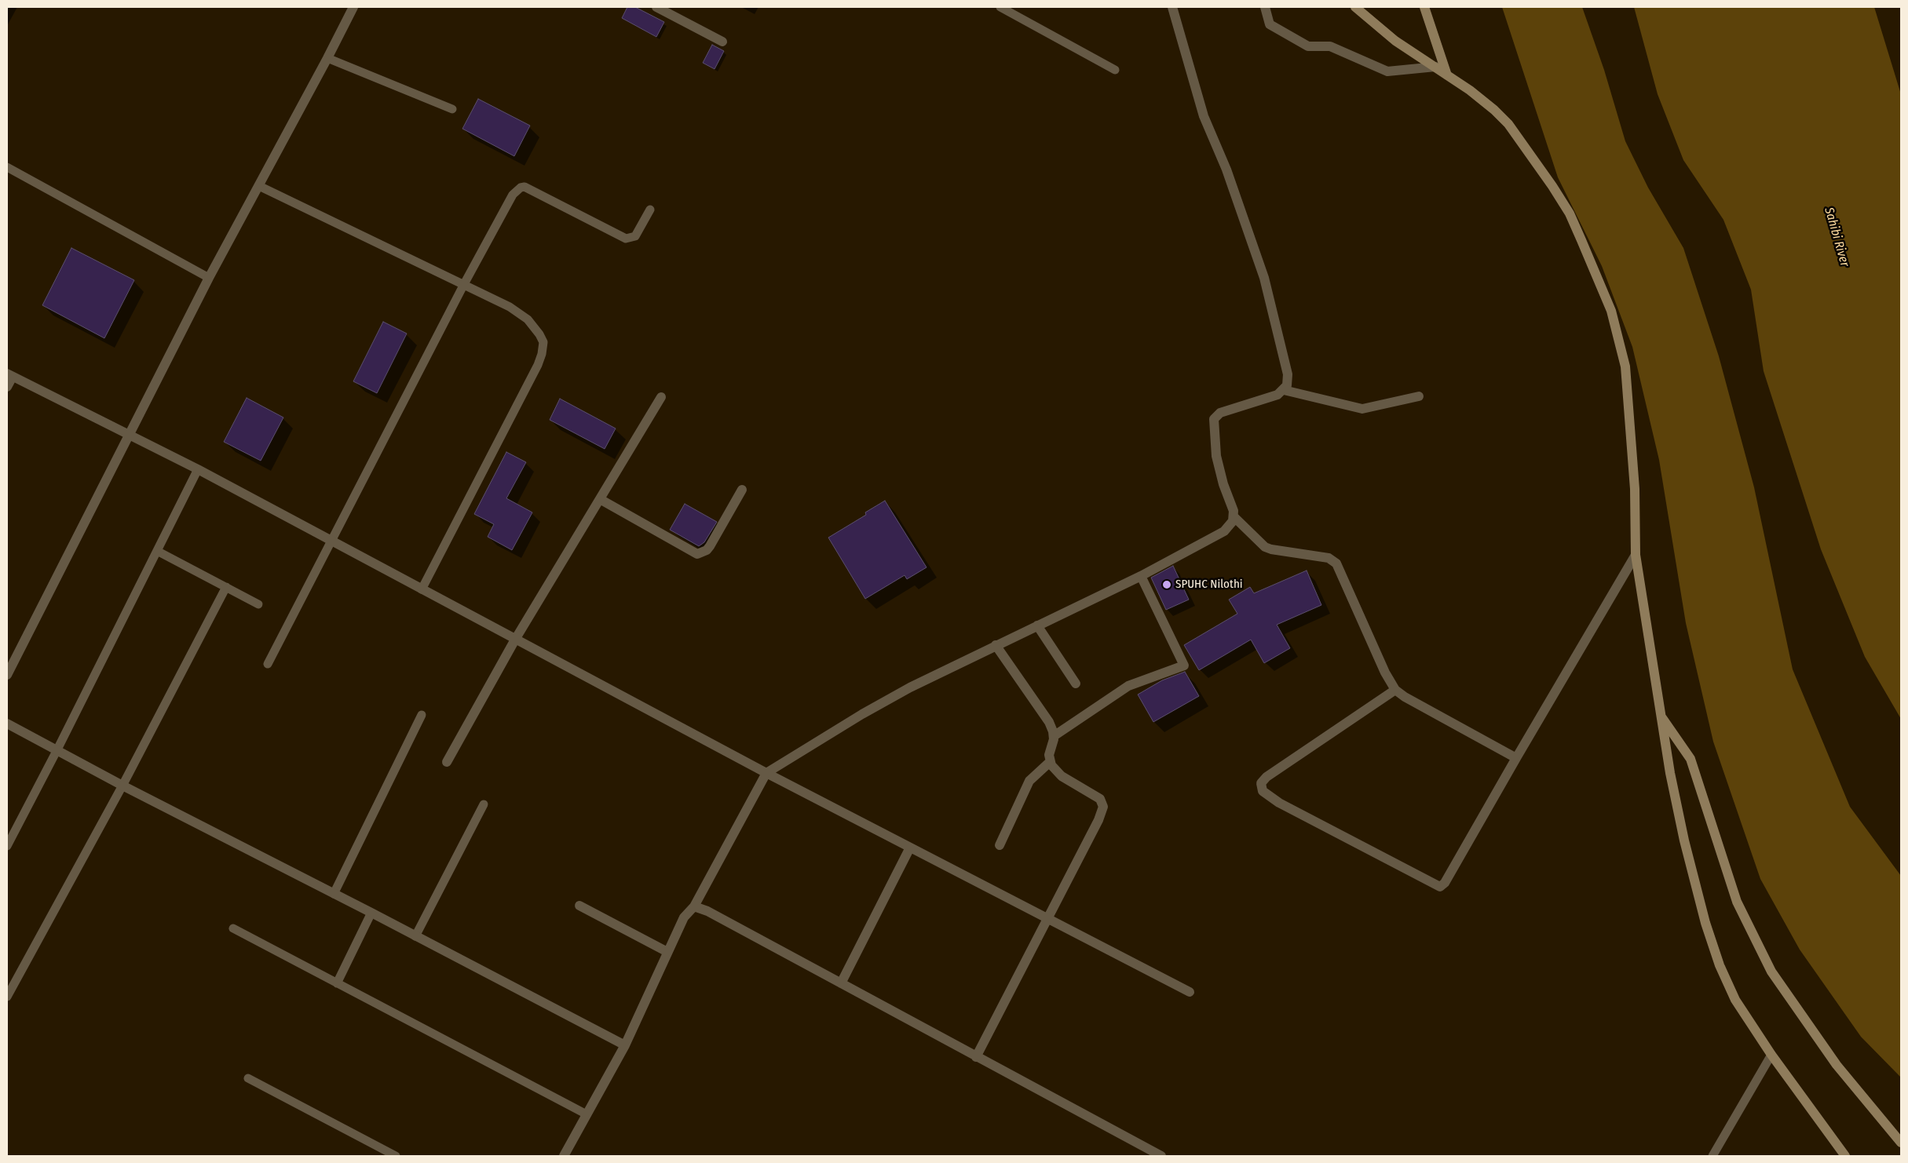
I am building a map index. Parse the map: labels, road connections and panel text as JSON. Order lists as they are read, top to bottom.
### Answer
{
  "water": ["Sahibi River"],
  "places": ["SPUHC Nilothi"]
}
